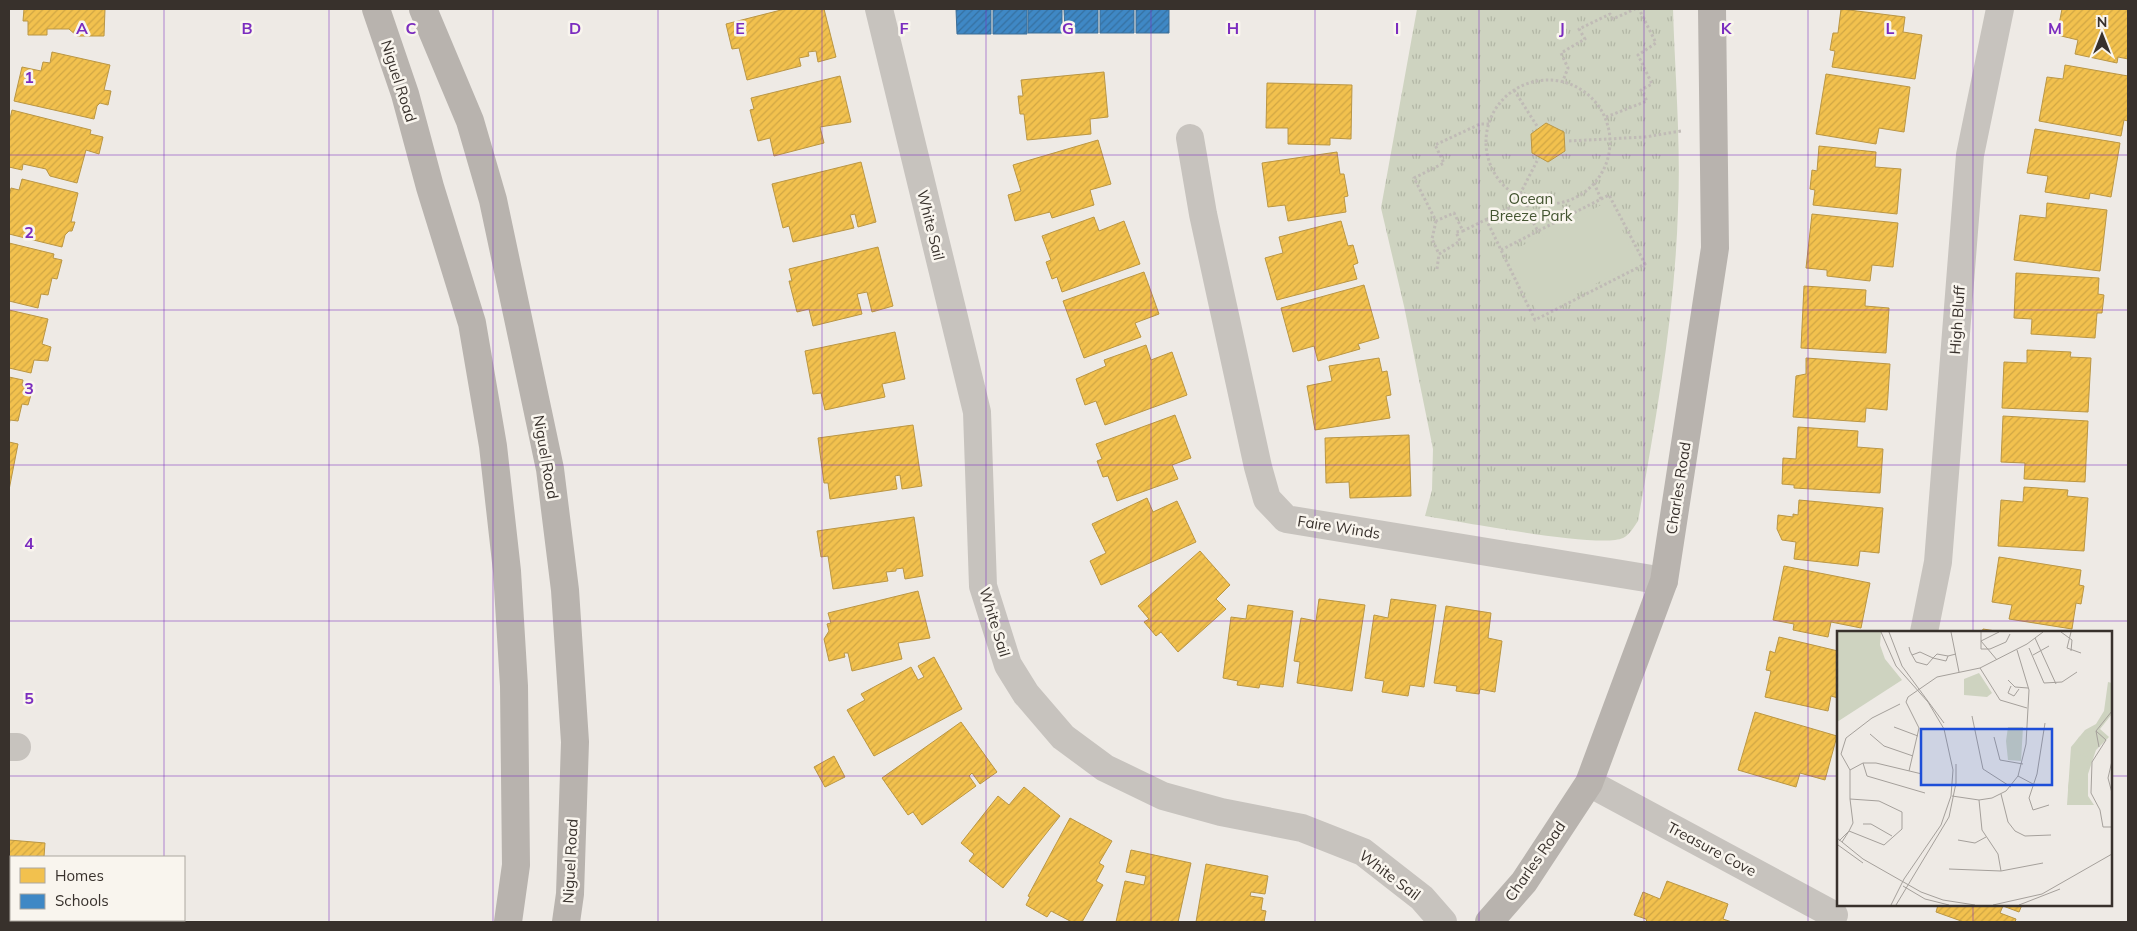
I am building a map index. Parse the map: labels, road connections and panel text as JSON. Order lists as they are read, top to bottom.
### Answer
{
  "streets": {
    "main road": ["Niguel Road", "Charles Road"],
    "street": [
      "White Sail",
      "High Bluff",
      "Faire Winds",
      "Treasure Cove"
    ]
  },
  "crossings": [
    ["Charles Road", "Faire Winds"],
    ["Charles Road", "Treasure Cove"]
  ],
  "parks": ["Ocean Breeze Park"],
  "legend": ["Homes", "Schools"],
  "north": "top",
  "grid": {
    "columns": [
      "A",
      "B",
      "C",
      "D",
      "E",
      "F",
      "G",
      "H",
      "I",
      "J",
      "K",
      "L",
      "M"
    ],
    "rows": [
      "1",
      "2",
      "3",
      "4",
      "5"
    ]
  }
}
